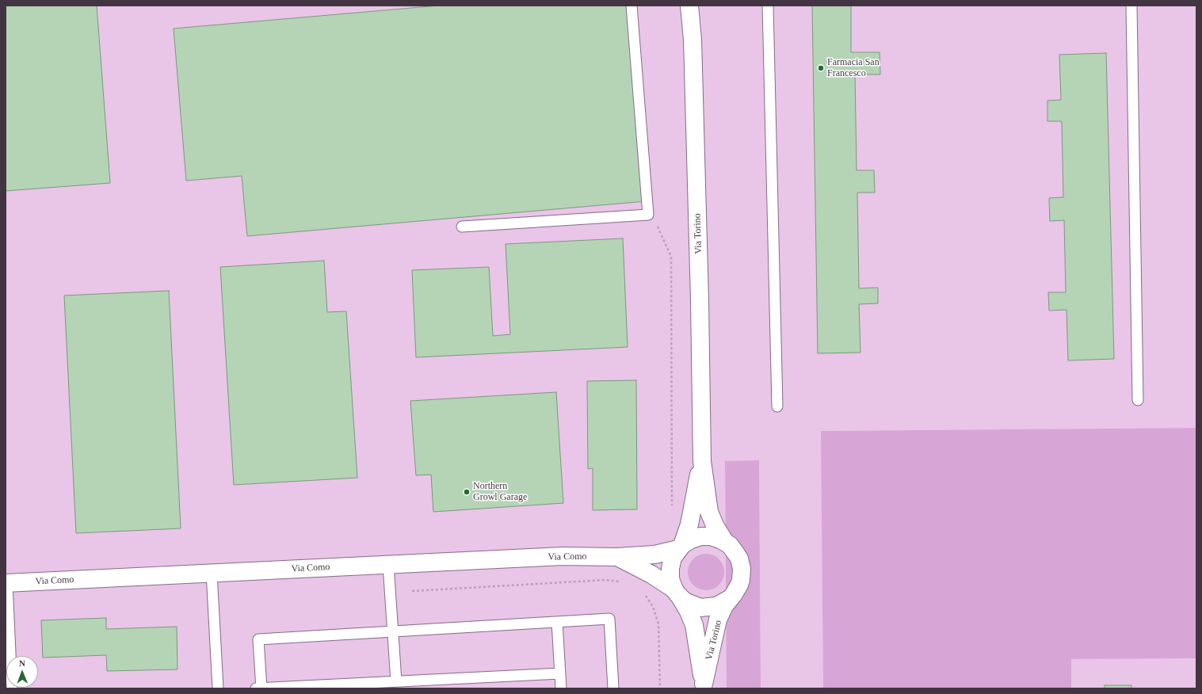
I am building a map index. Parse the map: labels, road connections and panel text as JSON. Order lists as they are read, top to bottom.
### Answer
{
  "streets": {
    "street": ["Via Torino", "Via Como"]
  },
  "crossings": [
    ["Via Torino", "Via Como"]
  ],
  "places": ["Farmacia San Francesco", "Northern Growl Garage"],
  "north": "top"
}
